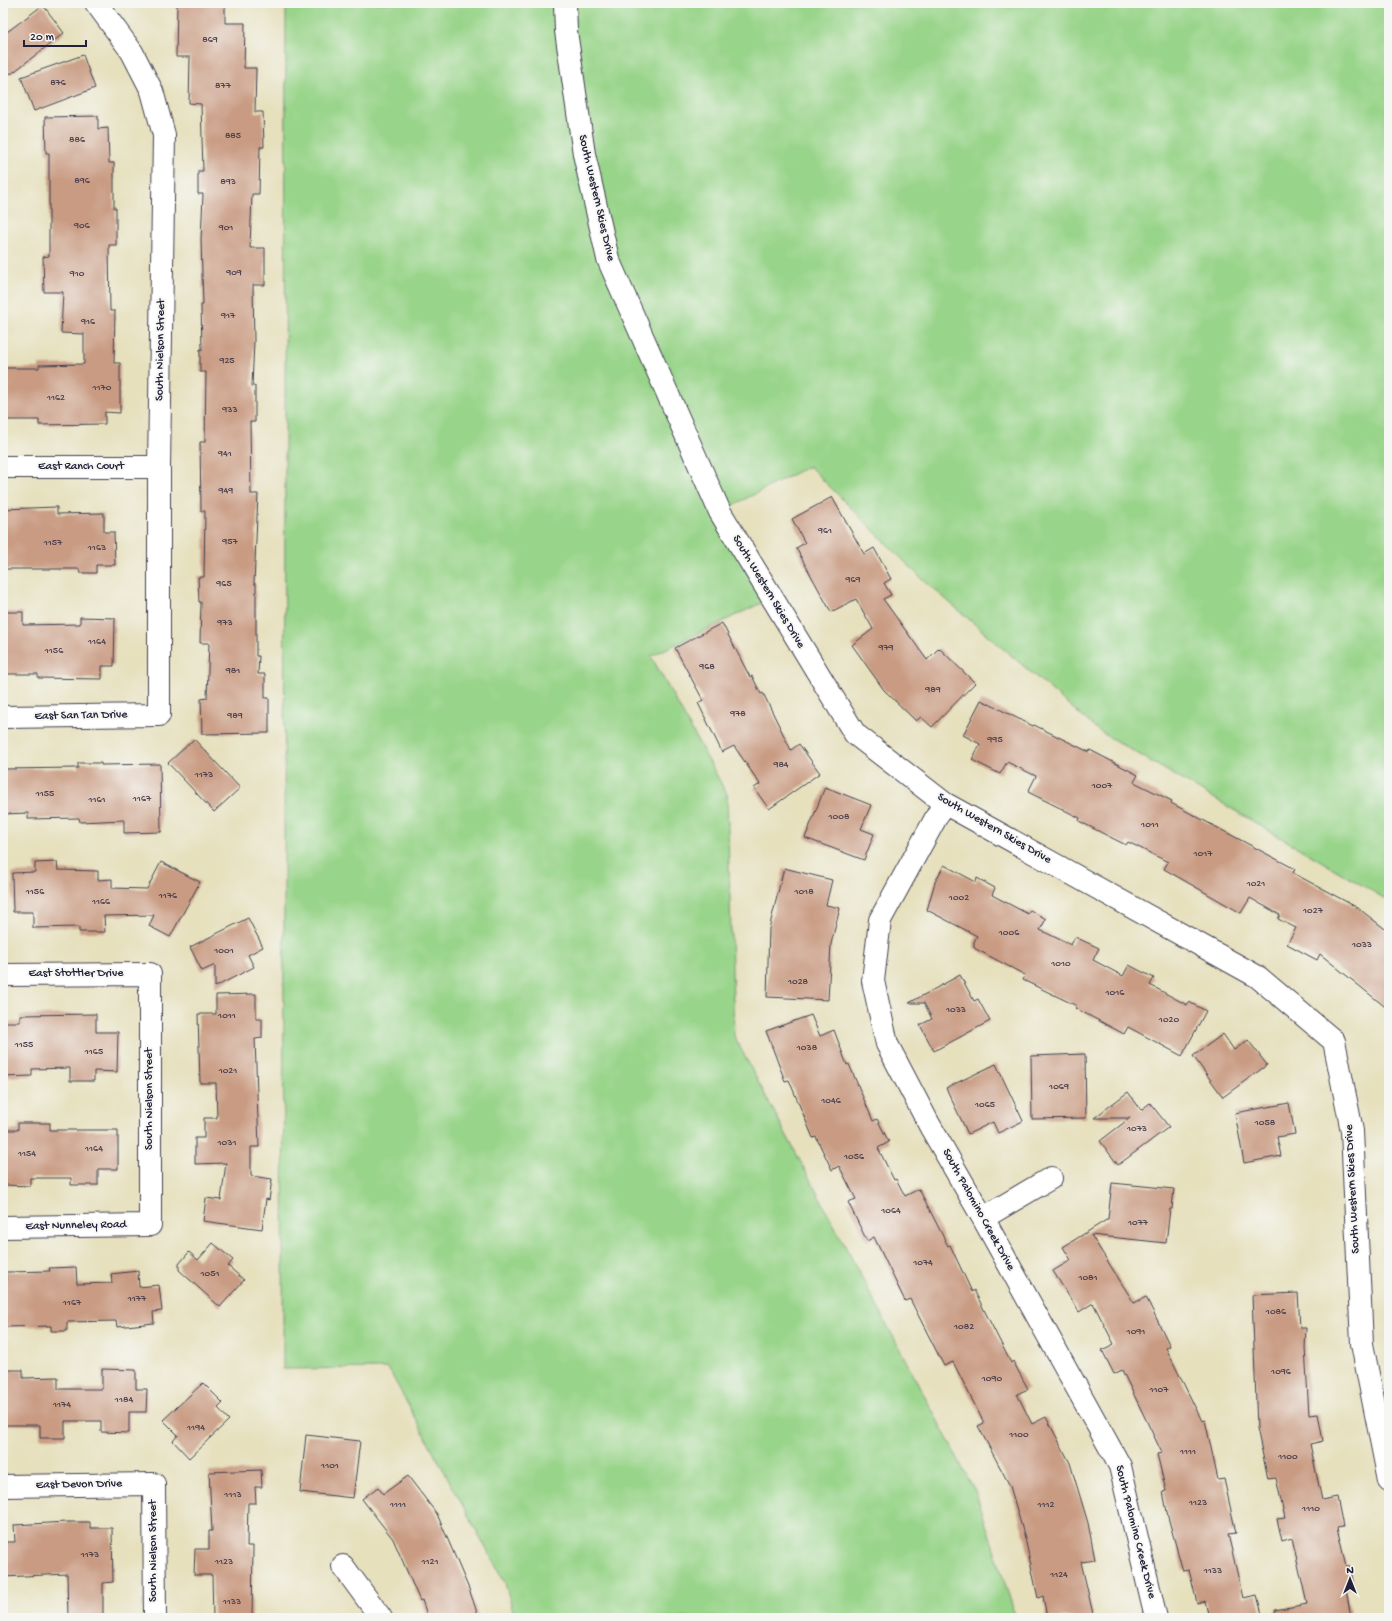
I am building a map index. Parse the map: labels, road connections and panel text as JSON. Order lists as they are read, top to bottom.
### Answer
{
  "streets": {
    "street": [
      "South Western Skies Drive",
      "South Nielson Street",
      "East Ranch Court",
      "East San Tan Drive",
      "East Stottler Drive",
      "South Palomino Creek Drive",
      "East Nunneley Road",
      "East Devon Drive"
    ]
  },
  "crossings": [
    ["South Western Skies Drive", "South Palomino Creek Drive"],
    ["South Nielson Street", "East Ranch Court"],
    ["South Nielson Street", "East San Tan Drive"],
    ["South Nielson Street", "East Stottler Drive"],
    ["South Nielson Street", "East Nunneley Road"],
    ["South Nielson Street", "East Devon Drive"]
  ],
  "house_numbers": [
    "869",
    "876",
    "877",
    "885",
    "886",
    "896",
    "893",
    "906",
    "901",
    "909",
    "910",
    "917",
    "916",
    "925",
    "1170",
    "1162",
    "933",
    "941",
    "949",
    "961",
    "957",
    "1157",
    "1163",
    "969",
    "965",
    "973",
    "1164",
    "979",
    "1156",
    "968",
    "981",
    "989",
    "978",
    "989",
    "995",
    "984",
    "1173",
    "1007",
    "1155",
    "1167",
    "1161",
    "1008",
    "1011",
    "1017",
    "1021",
    "1156",
    "1018",
    "1176",
    "1002",
    "1166",
    "1027",
    "1006",
    "1033",
    "1001",
    "1010",
    "1028",
    "1016",
    "1033",
    "1011",
    "1020",
    "1155",
    "1038",
    "1165",
    "1021",
    "1069",
    "1046",
    "1065",
    "1058",
    "1073",
    "1031",
    "1164",
    "1154",
    "1056",
    "1064",
    "1077",
    "1074",
    "1051",
    "1081",
    "1177",
    "1167",
    "1086",
    "1082",
    "1091",
    "1096",
    "1090",
    "1107",
    "1184",
    "1174",
    "1194",
    "1100",
    "1111",
    "1100",
    "1101",
    "1113",
    "1123",
    "1111",
    "1112",
    "1110",
    "1173",
    "1123",
    "1121",
    "1133",
    "1124",
    "1133"
  ],
  "scale_bar": "20 m",
  "north": "top"
}
